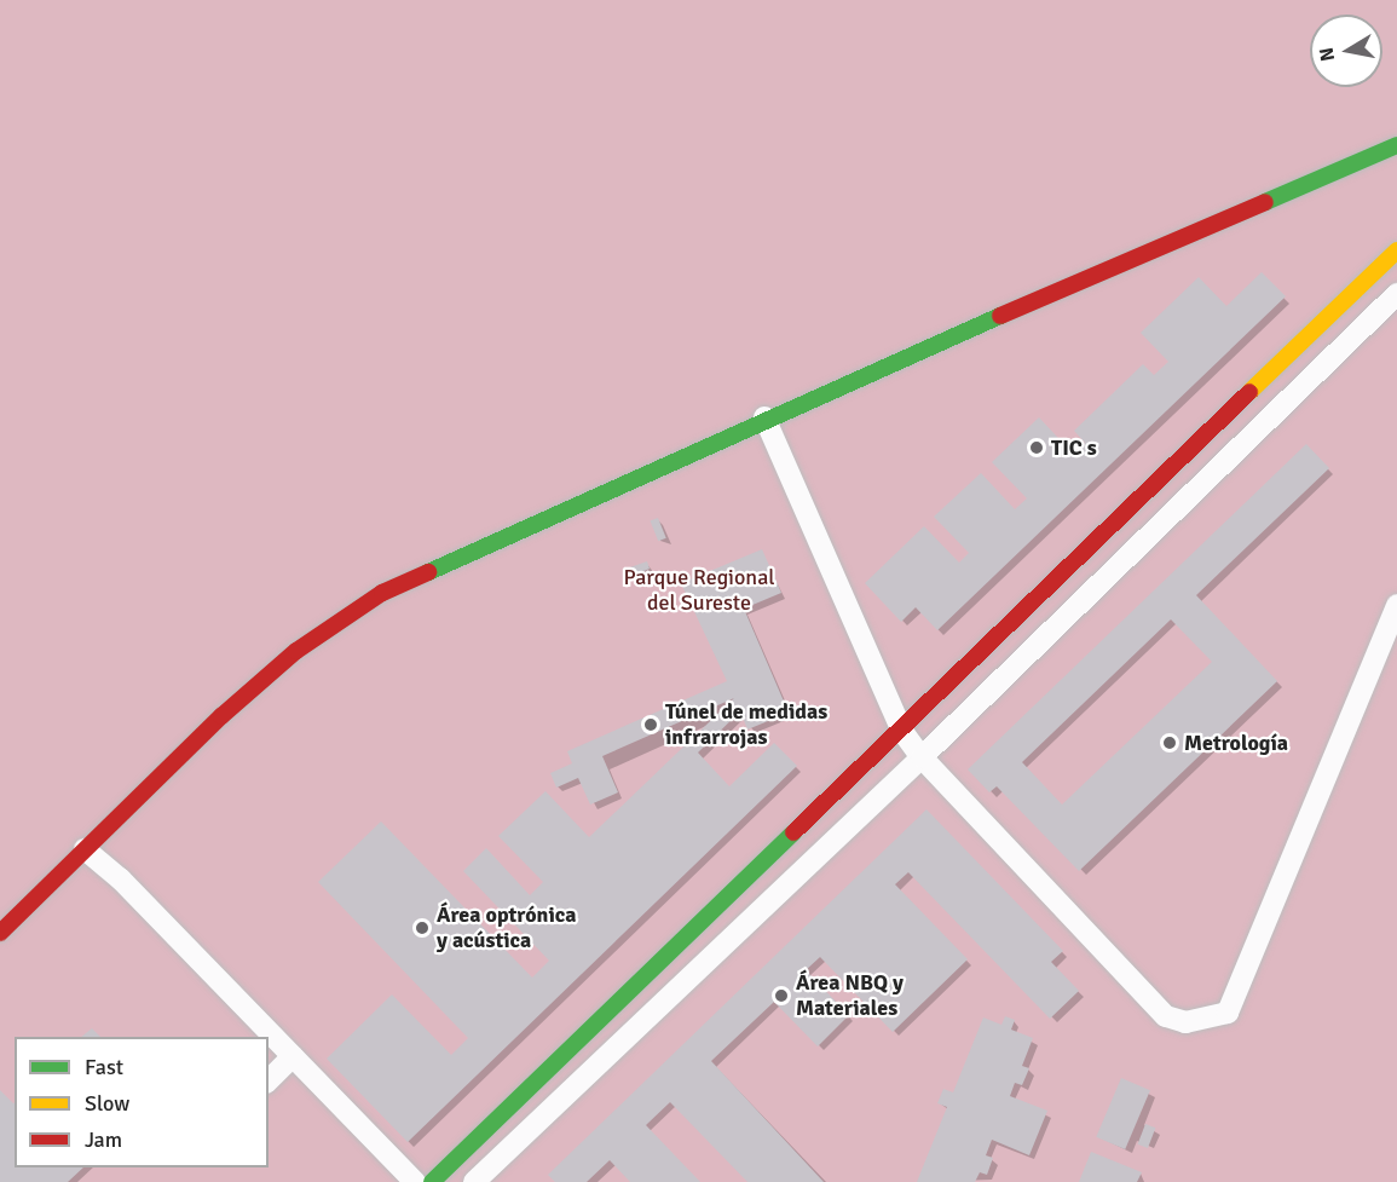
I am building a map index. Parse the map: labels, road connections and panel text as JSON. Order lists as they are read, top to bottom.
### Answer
{
  "parks": ["Parque Regional del Sureste"],
  "places": [
    "TIC s",
    "Túnel de medidas infrarrojas",
    "Metrología",
    "Área optrónica y acústica",
    "Área NBQ y Materiales"
  ],
  "legend": ["Fast", "Slow", "Jam"],
  "north": "left"
}
